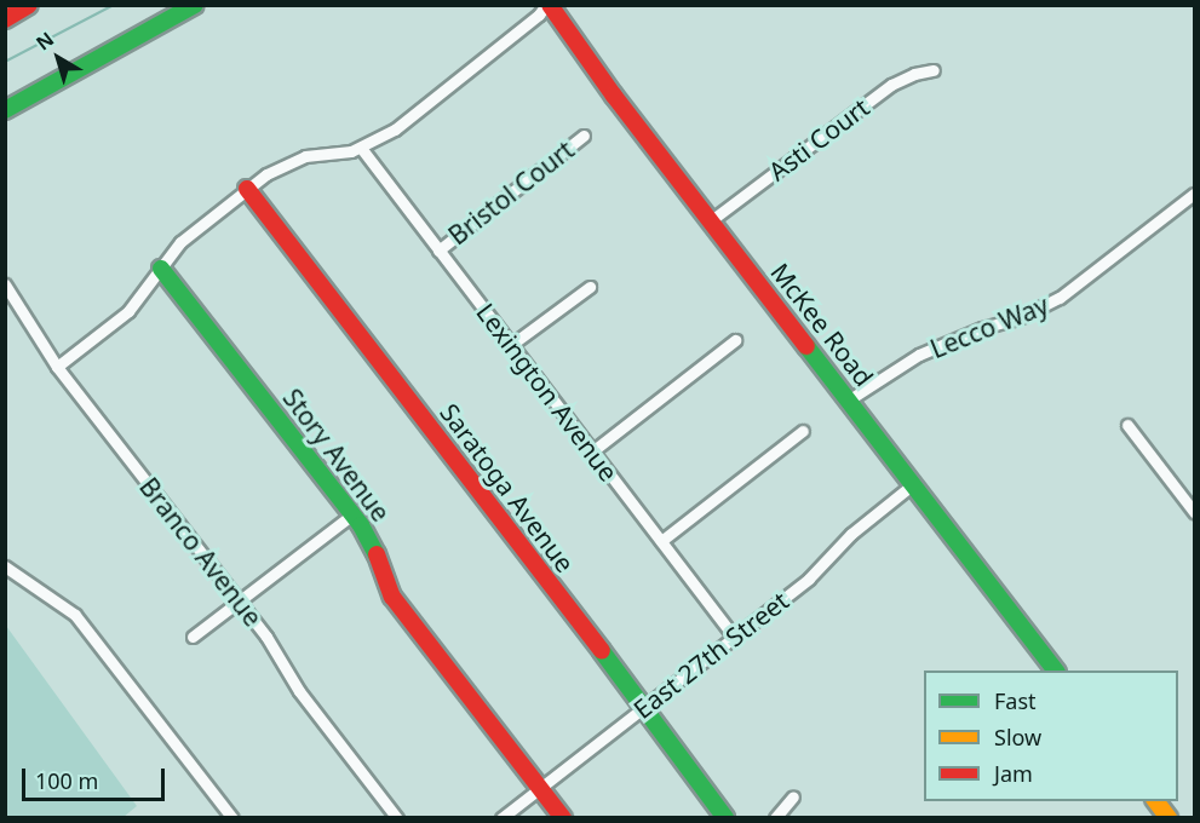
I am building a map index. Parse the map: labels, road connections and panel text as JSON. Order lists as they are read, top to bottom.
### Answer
{
  "streets": {
    "street": [
      "Asti Court",
      "Bristol Court",
      "McKee Road",
      "Lecco Way",
      "Lexington Avenue",
      "Story Avenue",
      "Saratoga Avenue",
      "Branco Avenue",
      "East 27th Street"
    ]
  },
  "crossings": [
    ["Asti Court", "McKee Road"],
    ["Bristol Court", "Lexington Avenue"],
    ["McKee Road", "Lecco Way"],
    ["McKee Road", "East 27th Street"],
    ["Lexington Avenue", "East 27th Street"],
    ["Story Avenue", "East 27th Street"],
    ["Saratoga Avenue", "East 27th Street"]
  ],
  "legend": ["Fast", "Slow", "Jam"],
  "scale_bar": "100 m",
  "north": "top left"
}
